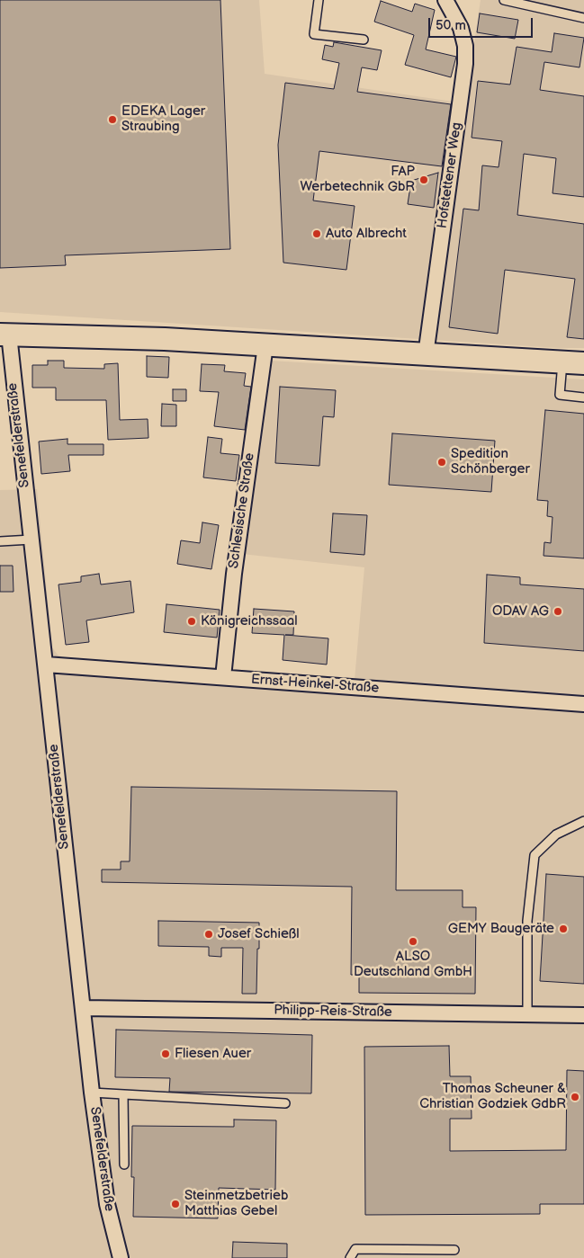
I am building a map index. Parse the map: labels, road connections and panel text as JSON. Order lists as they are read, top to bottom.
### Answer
{
  "streets": {
    "street": [
      "Hofstettener Weg",
      "Senefelderstraße",
      "Schlesische Straße",
      "Ernst-Heinkel-Straße",
      "Philipp-Reis-Straße"
    ]
  },
  "crossings": [
    ["Senefelderstraße", "Ernst-Heinkel-Straße"],
    ["Senefelderstraße", "Philipp-Reis-Straße"],
    ["Schlesische Straße", "Ernst-Heinkel-Straße"]
  ],
  "places": [
    "EDEKA Lager Straubing",
    "FAP Werbetechnik GbR",
    "Auto Albrecht",
    "Spedition Schönberger",
    "ODAV AG",
    "Königreichssaal",
    "GEMY Baugeräte",
    "Josef Schießl",
    "ALSO Deutschland GmbH",
    "Fliesen Auer",
    "Thomas Scheuner & Christian Godziek GdbR",
    "Steinmetzbetrieb Matthias Gebel"
  ],
  "scale_bar": "50 m"
}
